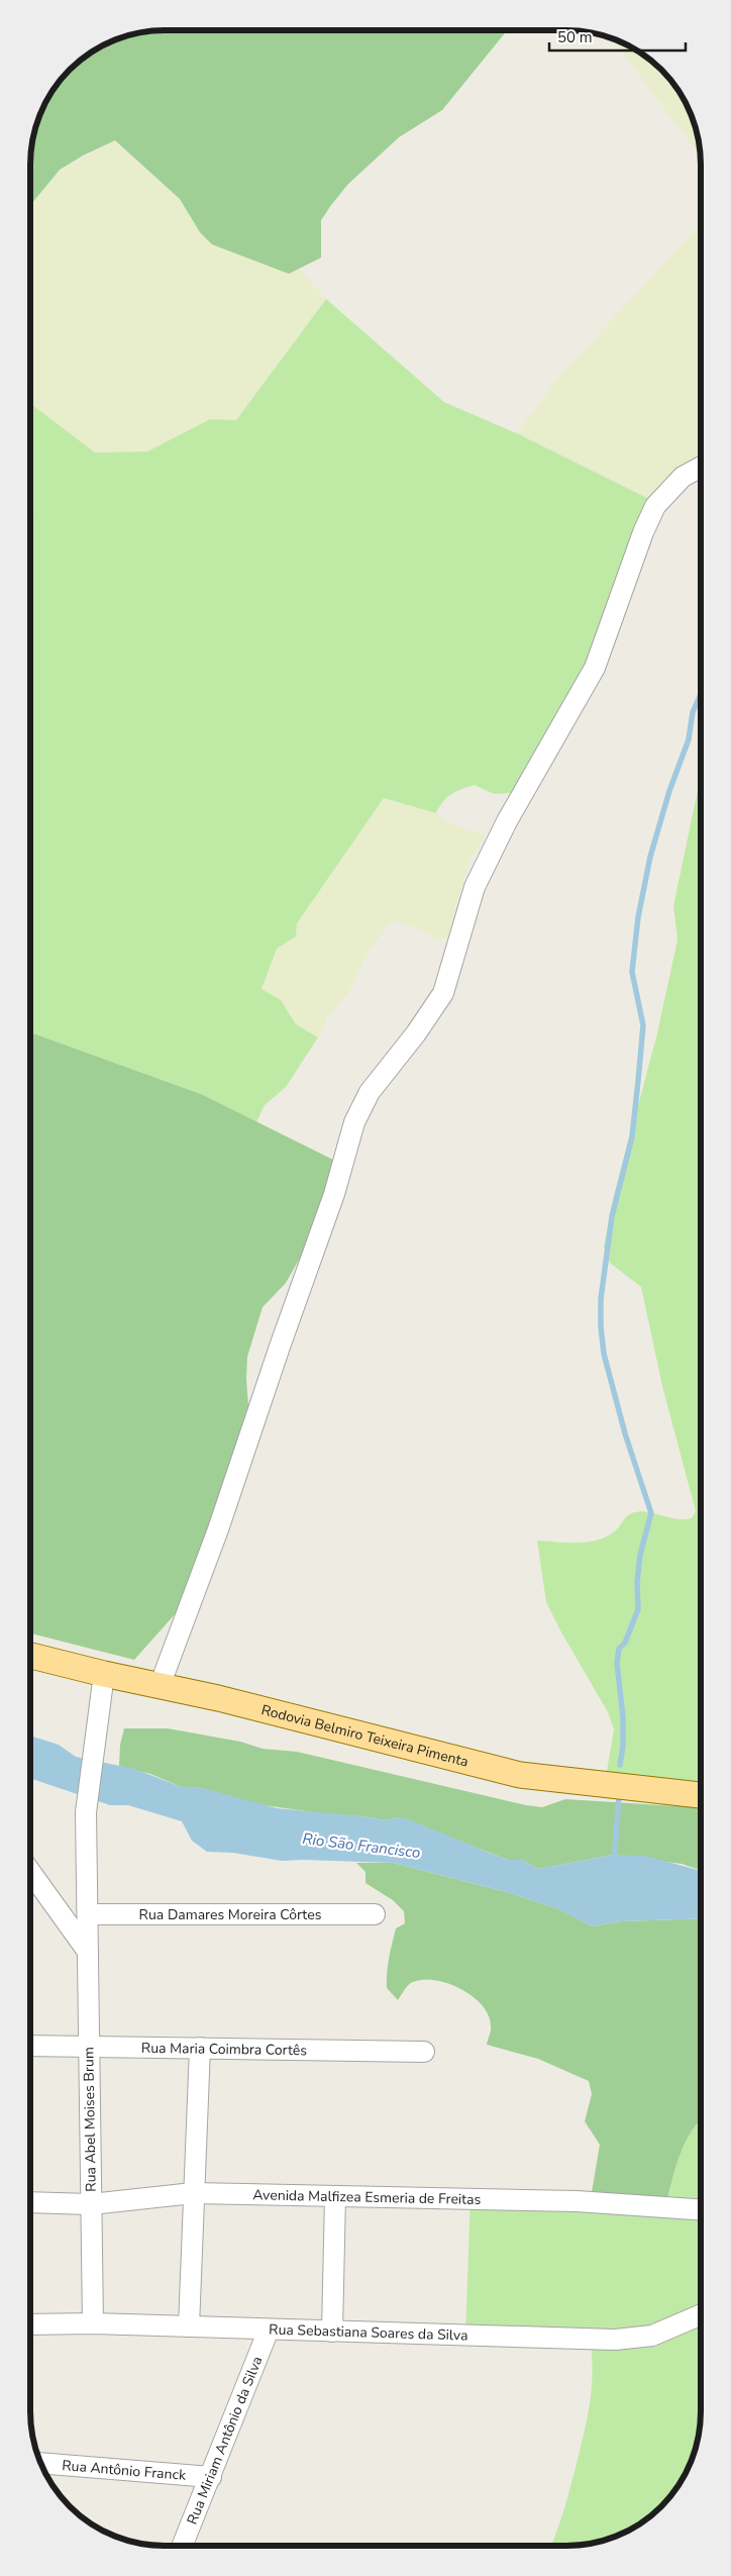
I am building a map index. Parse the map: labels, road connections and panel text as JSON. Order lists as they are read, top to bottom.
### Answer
{
  "streets": {
    "main road": ["Rodovia Belmiro Teixeira Pimenta"],
    "street": [
      "Rua Damares Moreira Côrtes",
      "Rua Maria Coimbra Cortês",
      "Rua Abel Moises Brum",
      "Avenida Malfizea Esmeria de Freitas",
      "Rua Sebastiana Soares da Silva",
      "Rua Miriam Antônio da Silva",
      "Rua Antônio Franck"
    ]
  },
  "crossings": [
    ["Rodovia Belmiro Teixeira Pimenta", "Rua Abel Moises Brum"],
    ["Rua Damares Moreira Côrtes", "Rua Abel Moises Brum"],
    ["Rua Maria Coimbra Cortês", "Rua Abel Moises Brum"],
    ["Rua Abel Moises Brum", "Avenida Malfizea Esmeria de Freitas"],
    ["Rua Abel Moises Brum", "Rua Sebastiana Soares da Silva"],
    ["Rua Sebastiana Soares da Silva", "Rua Miriam Antônio da Silva"],
    ["Rua Miriam Antônio da Silva", "Rua Antônio Franck"]
  ],
  "water": ["Rio São Francisco"],
  "scale_bar": "50 m"
}
